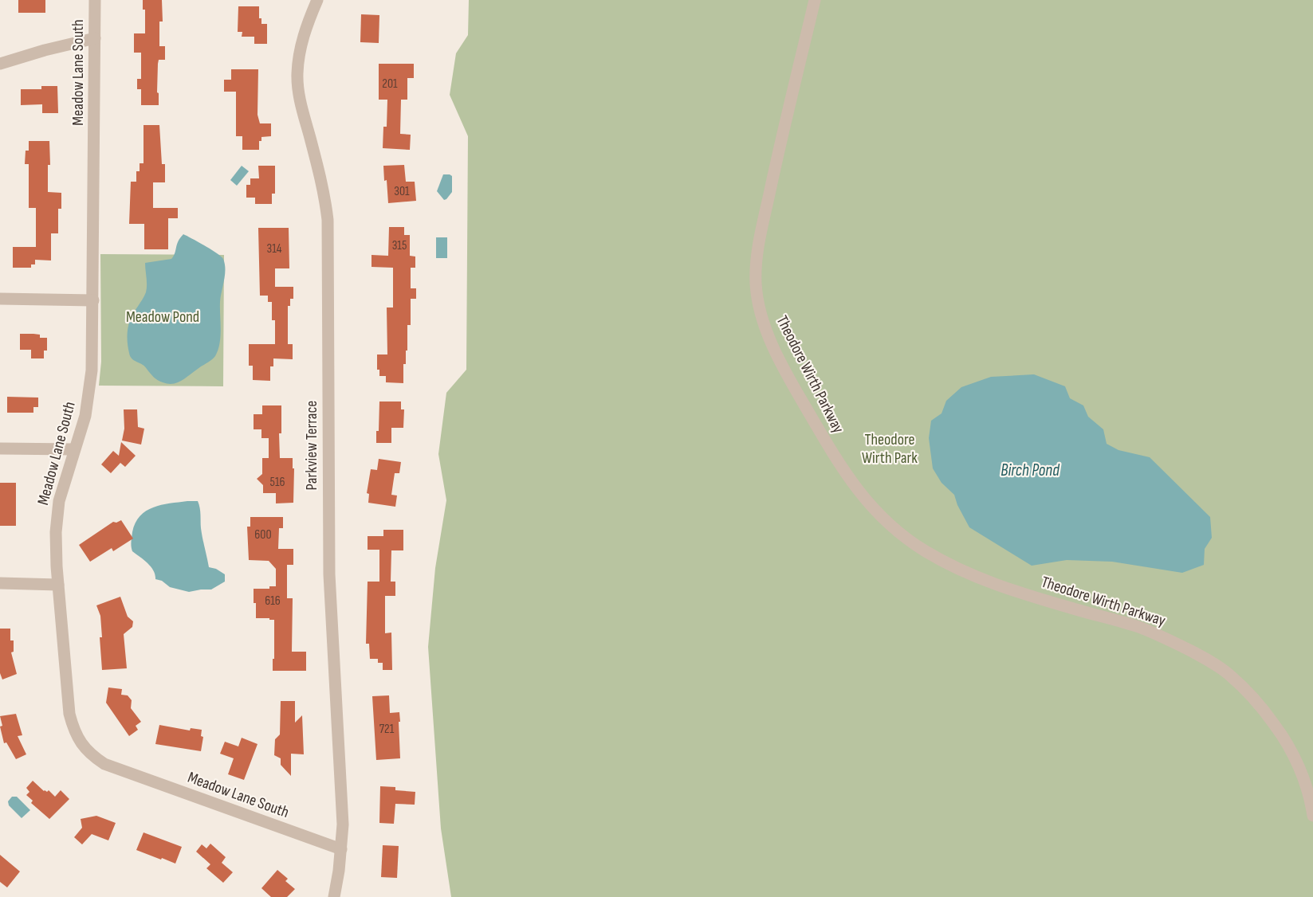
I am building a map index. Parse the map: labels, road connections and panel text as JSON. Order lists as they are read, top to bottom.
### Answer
{
  "streets": {
    "street": ["Meadow Lane South", "Theodore Wirth Parkway", "Parkview Terrace"]
  },
  "crossings": [
    ["Meadow Lane South", "Parkview Terrace"]
  ],
  "water": ["Birch Pond"],
  "parks": ["Meadow Pond", "Theodore Wirth Park"],
  "house_numbers": [
    "201",
    "301",
    "315",
    "314",
    "516",
    "600",
    "616",
    "721"
  ]
}
